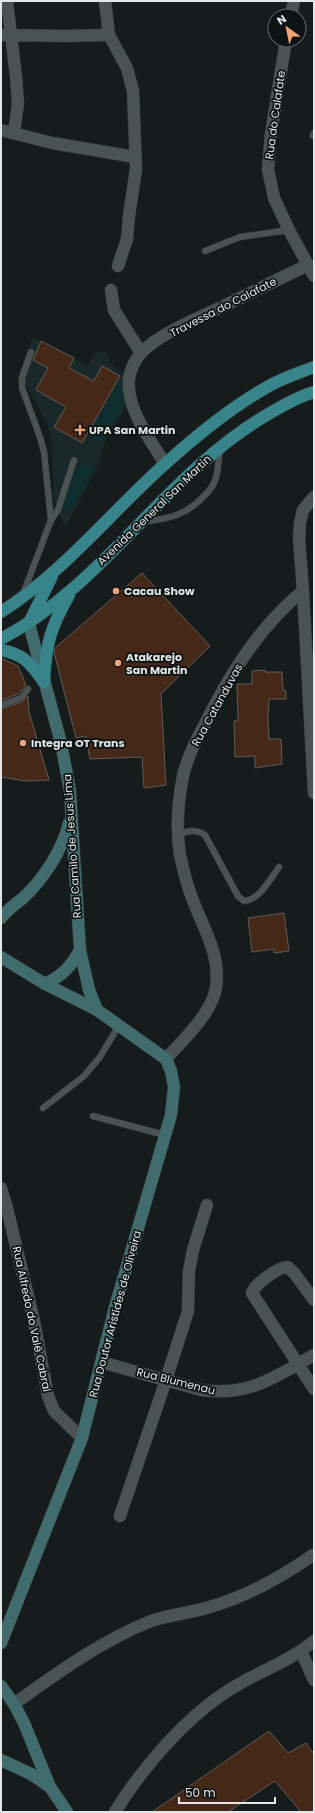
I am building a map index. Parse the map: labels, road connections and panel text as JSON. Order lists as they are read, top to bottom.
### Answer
{
  "streets": {
    "main road": ["Avenida General San Martin", "Rua Camilo de Jesus Lima", "Rua Doutor Aristídes de Oliveira"],
    "street": [
      "Rua do Calafate",
      "Travessa do Calafate",
      "Rua Catanduvas",
      "Rua Alfredo do Valê Cabral",
      "Rua Blumenau"
    ]
  },
  "crossings": [
    ["Rua do Calafate", "Travessa do Calafate"],
    ["Avenida General San Martin", "Rua Camilo de Jesus Lima"],
    ["Rua Catanduvas", "Rua Doutor Aristídes de Oliveira"],
    ["Rua Doutor Aristídes de Oliveira", "Rua Alfredo do Valê Cabral"],
    ["Rua Doutor Aristídes de Oliveira", "Rua Blumenau"]
  ],
  "places": {
    "health": ["UPA San Martin"],
    "other": ["Cacau Show", "Atakarejo San Martin", "Integra OT Trans"]
  },
  "scale_bar": "50 m",
  "north": "top left"
}
